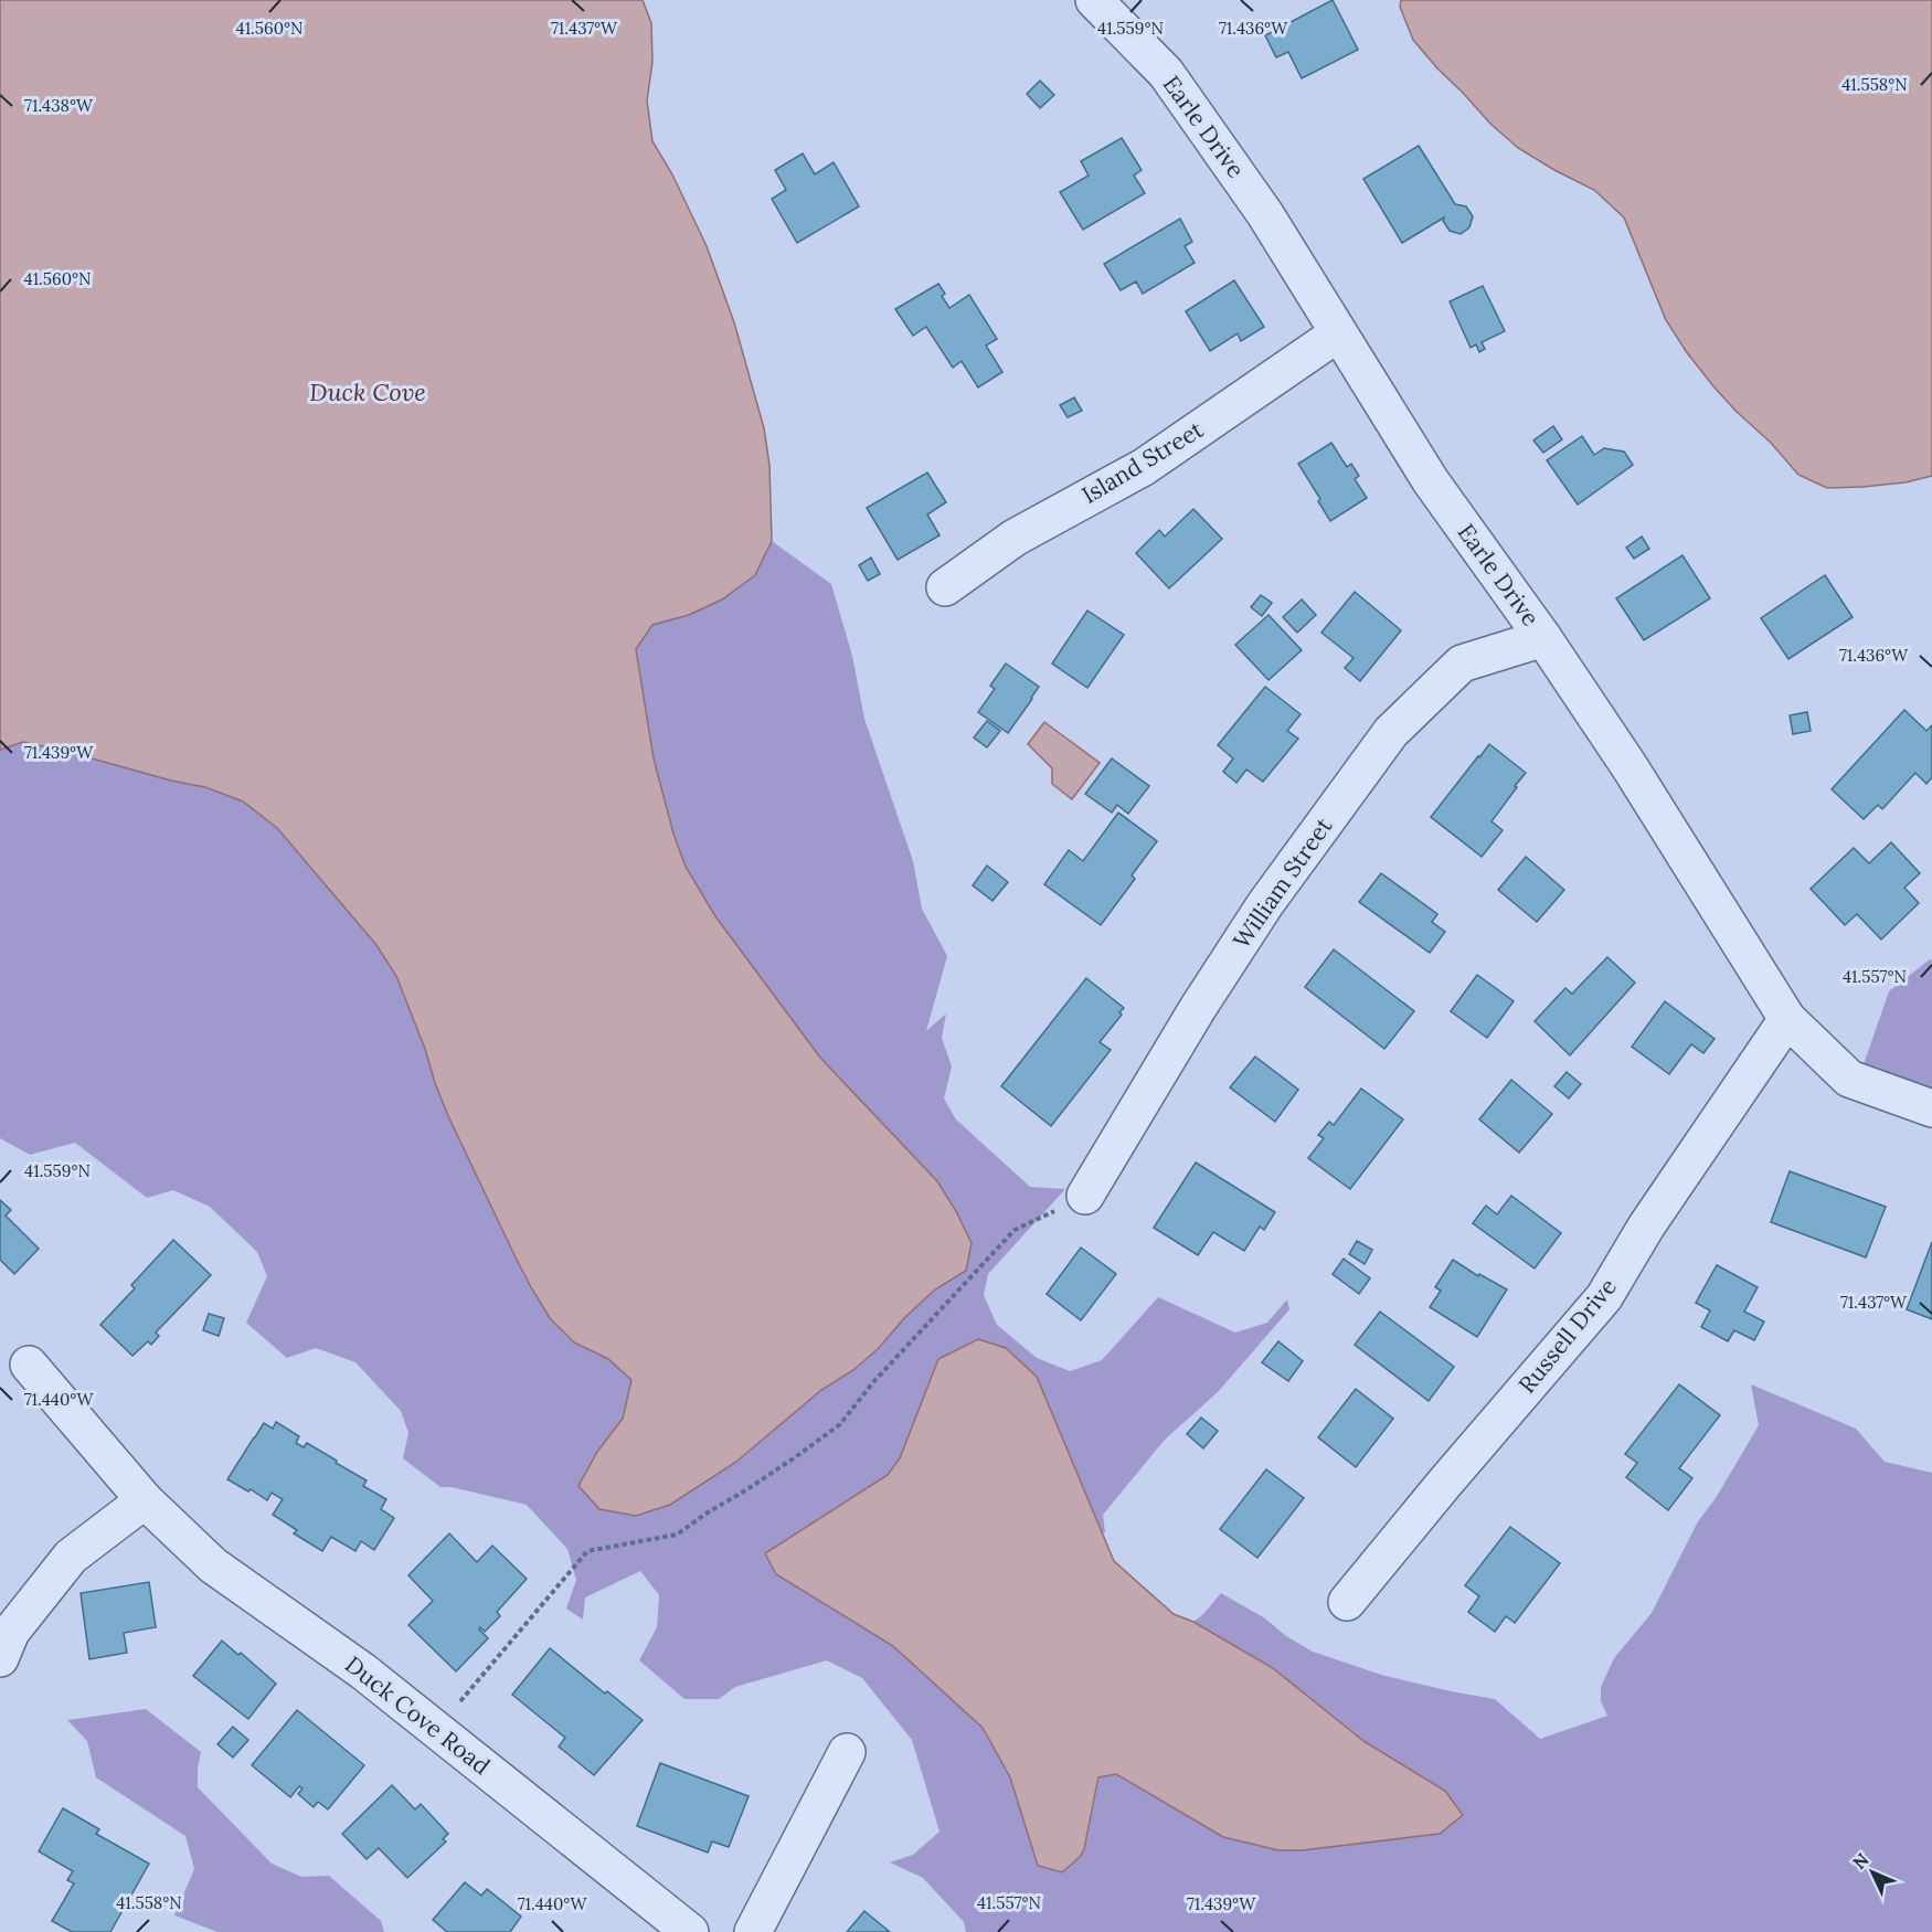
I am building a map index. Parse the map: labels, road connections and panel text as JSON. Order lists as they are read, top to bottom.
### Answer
{
  "streets": {
    "street": [
      "Earle Drive",
      "Island Street",
      "William Street",
      "Russell Drive",
      "Duck Cove Road"
    ]
  },
  "crossings": [
    ["Earle Drive", "Island Street"],
    ["Earle Drive", "William Street"],
    ["Earle Drive", "Russell Drive"]
  ],
  "water": ["Duck Cove"],
  "north": "top left",
  "coordinates": [
    "71.437°W",
    "71.436°W",
    "41.560°N",
    "41.559°N",
    "41.558°N",
    "71.438°W",
    "71.439°W",
    "41.557°N",
    "71.440°W"
  ]
}
